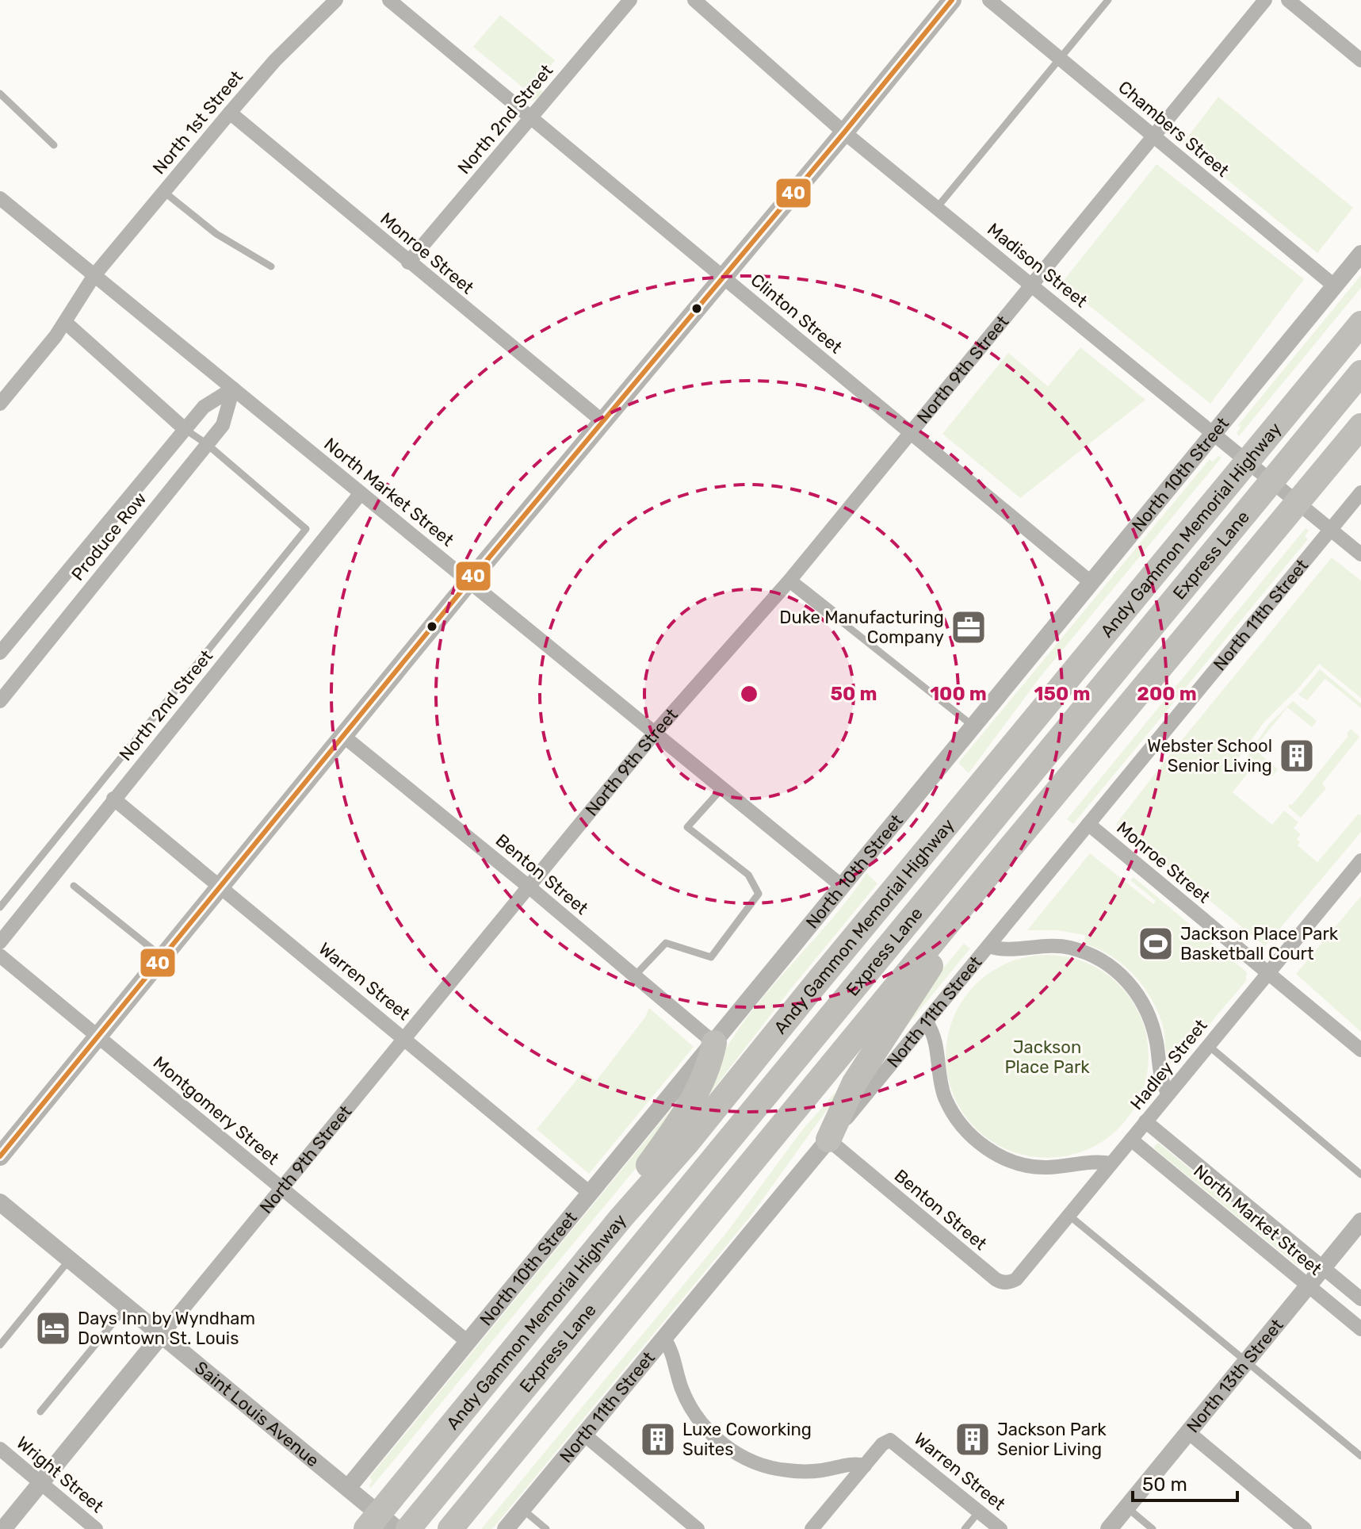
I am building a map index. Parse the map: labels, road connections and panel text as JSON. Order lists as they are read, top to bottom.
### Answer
{
  "streets": {
    "highway": ["Andy Gammon Memorial Highway", "Express Lane"],
    "street": [
      "North 2nd Street",
      "North 1st Street",
      "Chambers Street",
      "Monroe Street",
      "Madison Street",
      "Clinton Street",
      "North 9th Street",
      "North 10th Street",
      "North Market Street",
      "Produce Row",
      "North 11th Street",
      "Benton Street",
      "Warren Street",
      "Hadley Street",
      "Montgomery Street",
      "North 13th Street",
      "Saint Louis Avenue",
      "Wright Street"
    ]
  },
  "crossings": [
    ["North 2nd Street", "Monroe Street"],
    ["North 2nd Street", "Clinton Street"],
    ["North 2nd Street", "North Market Street"],
    ["North 2nd Street", "Warren Street"],
    ["North 1st Street", "Monroe Street"],
    ["North 1st Street", "North Market Street"],
    ["Chambers Street", "North 9th Street"],
    ["Chambers Street", "North 10th Street"],
    ["Monroe Street", "North 11th Street"],
    ["Monroe Street", "Hadley Street"],
    ["Madison Street", "North 9th Street"],
    ["Madison Street", "North 10th Street"],
    ["Madison Street", "North 11th Street"],
    ["Clinton Street", "North 9th Street"],
    ["Clinton Street", "North 10th Street"],
    ["North 9th Street", "North Market Street"],
    ["North 9th Street", "Benton Street"],
    ["North 9th Street", "Warren Street"],
    ["North 9th Street", "Montgomery Street"],
    ["North 9th Street", "Saint Louis Avenue"],
    ["North 9th Street", "Wright Street"],
    ["North 10th Street", "North Market Street"],
    ["North 10th Street", "Benton Street"],
    ["North 10th Street", "Warren Street"],
    ["North 10th Street", "Montgomery Street"],
    ["North 10th Street", "Saint Louis Avenue"],
    ["North Market Street", "Produce Row"],
    ["North Market Street", "Hadley Street"],
    ["North Market Street", "North 13th Street"],
    ["North 11th Street", "Benton Street"],
    ["Benton Street", "Hadley Street"]
  ],
  "parks": ["Jackson Place Park"],
  "places": {
    "office": ["Duke Manufacturing Company"],
    "building": ["Webster School Senior Living", "Luxe Coworking Suites", "Jackson Park Senior Living"],
    "sports": ["Jackson Place Park Basketball Court"],
    "hotel": ["Days Inn by Wyndham Downtown St. Louis"]
  },
  "lines": ["transit line 40"],
  "scale_bar": "50 m",
  "rings": [
    "50 m",
    "100 m",
    "150 m",
    "200 m"
  ]
}
